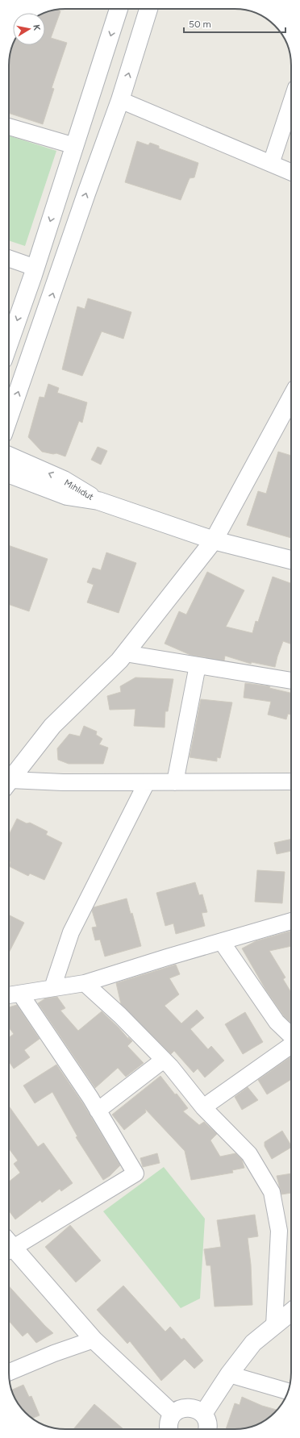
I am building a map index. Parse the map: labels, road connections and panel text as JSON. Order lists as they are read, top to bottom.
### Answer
{
  "streets": {
    "main road": ["Mıhlıdut"]
  },
  "scale_bar": "50 m",
  "north": "right"
}
